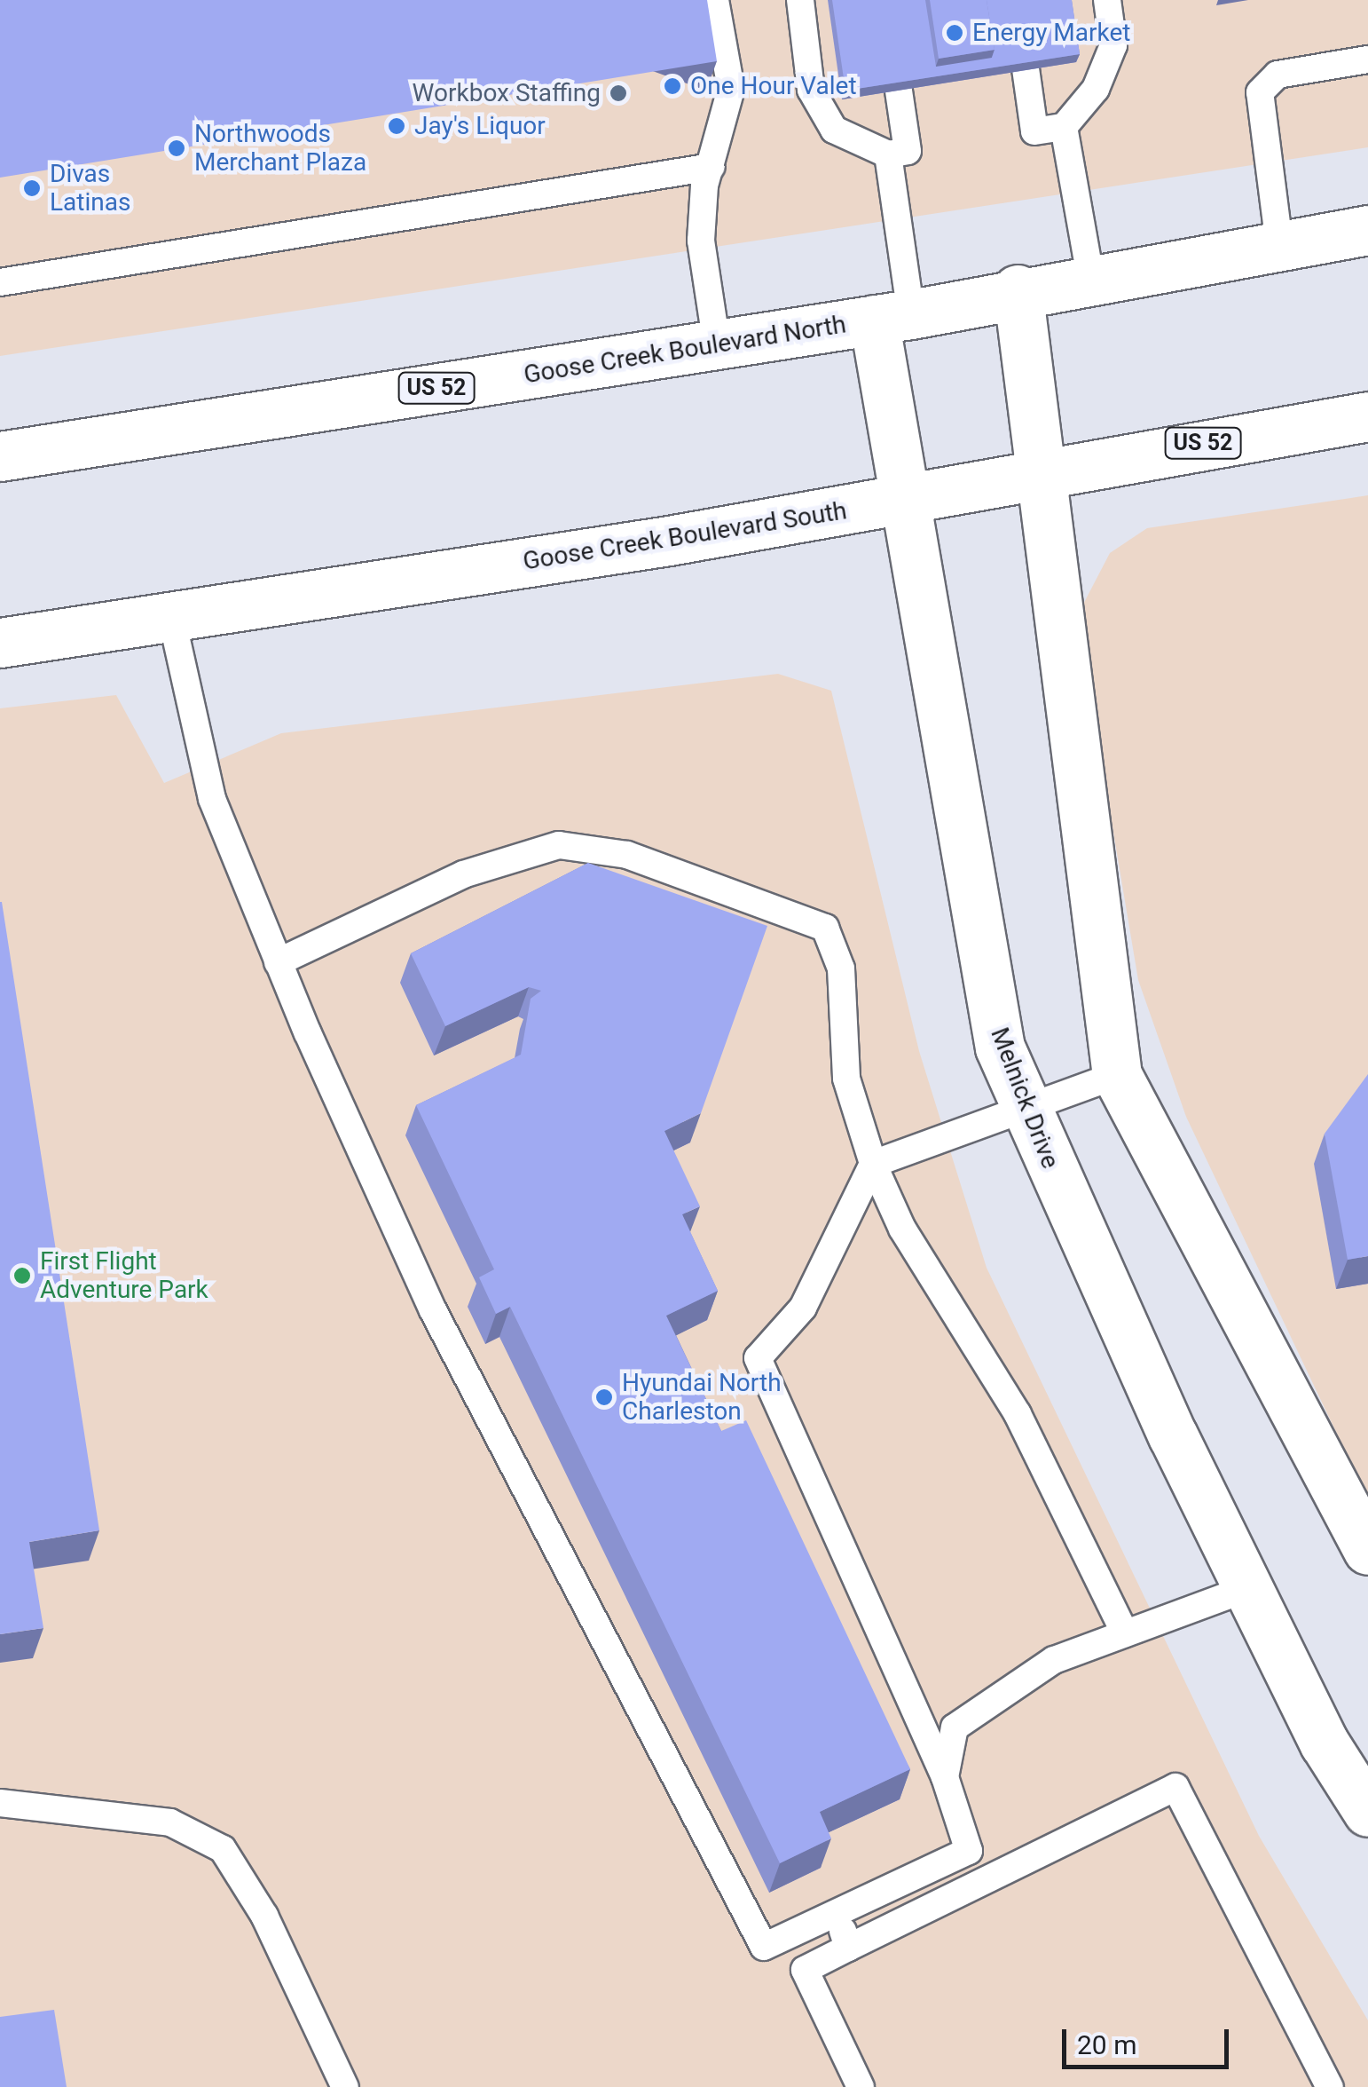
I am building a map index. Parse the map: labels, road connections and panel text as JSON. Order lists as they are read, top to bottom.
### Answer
{
  "streets": {
    "main road": [
      "Goose Creek Boulevard North",
      "US 52",
      "Goose Creek Boulevard South",
      "Melnick Drive"
    ]
  },
  "crossings": [
    ["Goose Creek Boulevard North", "Melnick Drive"],
    ["Goose Creek Boulevard South", "Melnick Drive"]
  ],
  "places": [
    "Energy Market",
    "One Hour Valet",
    "Workbox Staffing",
    "Jay's Liquor",
    "Northwoods Merchant Plaza",
    "Divas Latinas",
    "First Flight Adventure Park",
    "Hyundai North Charleston"
  ],
  "scale_bar": "20 m"
}
